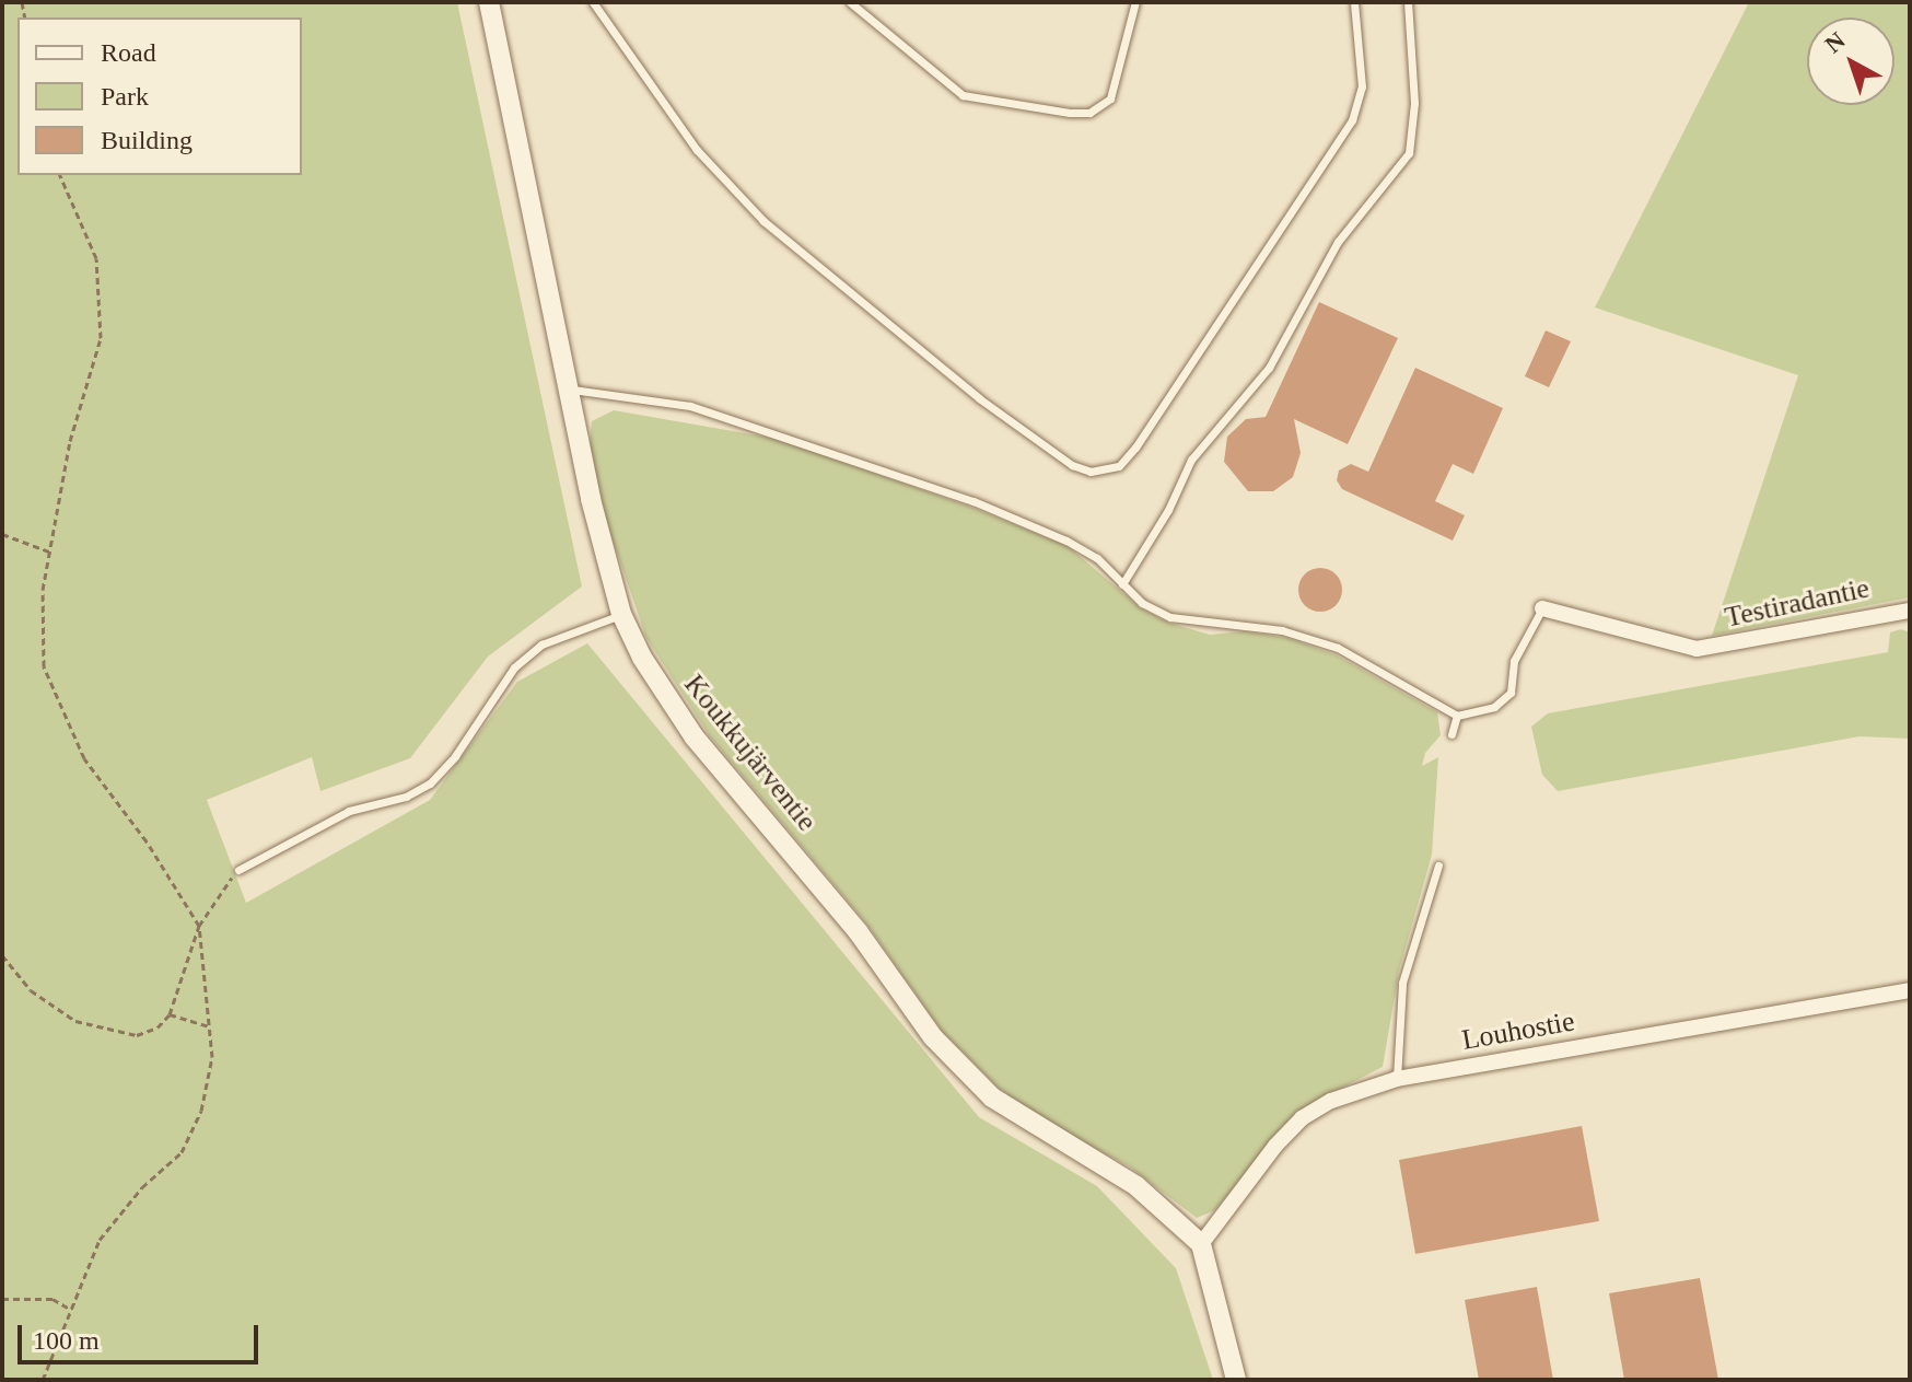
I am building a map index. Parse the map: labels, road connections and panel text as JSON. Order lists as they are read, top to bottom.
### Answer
{
  "streets": {
    "street": ["Testiradantie", "Koukkujärventie", "Louhostie"]
  },
  "crossings": [
    ["Koukkujärventie", "Louhostie"]
  ],
  "legend": ["Road", "Park", "Building"],
  "scale_bar": "100 m",
  "north": "top left"
}
